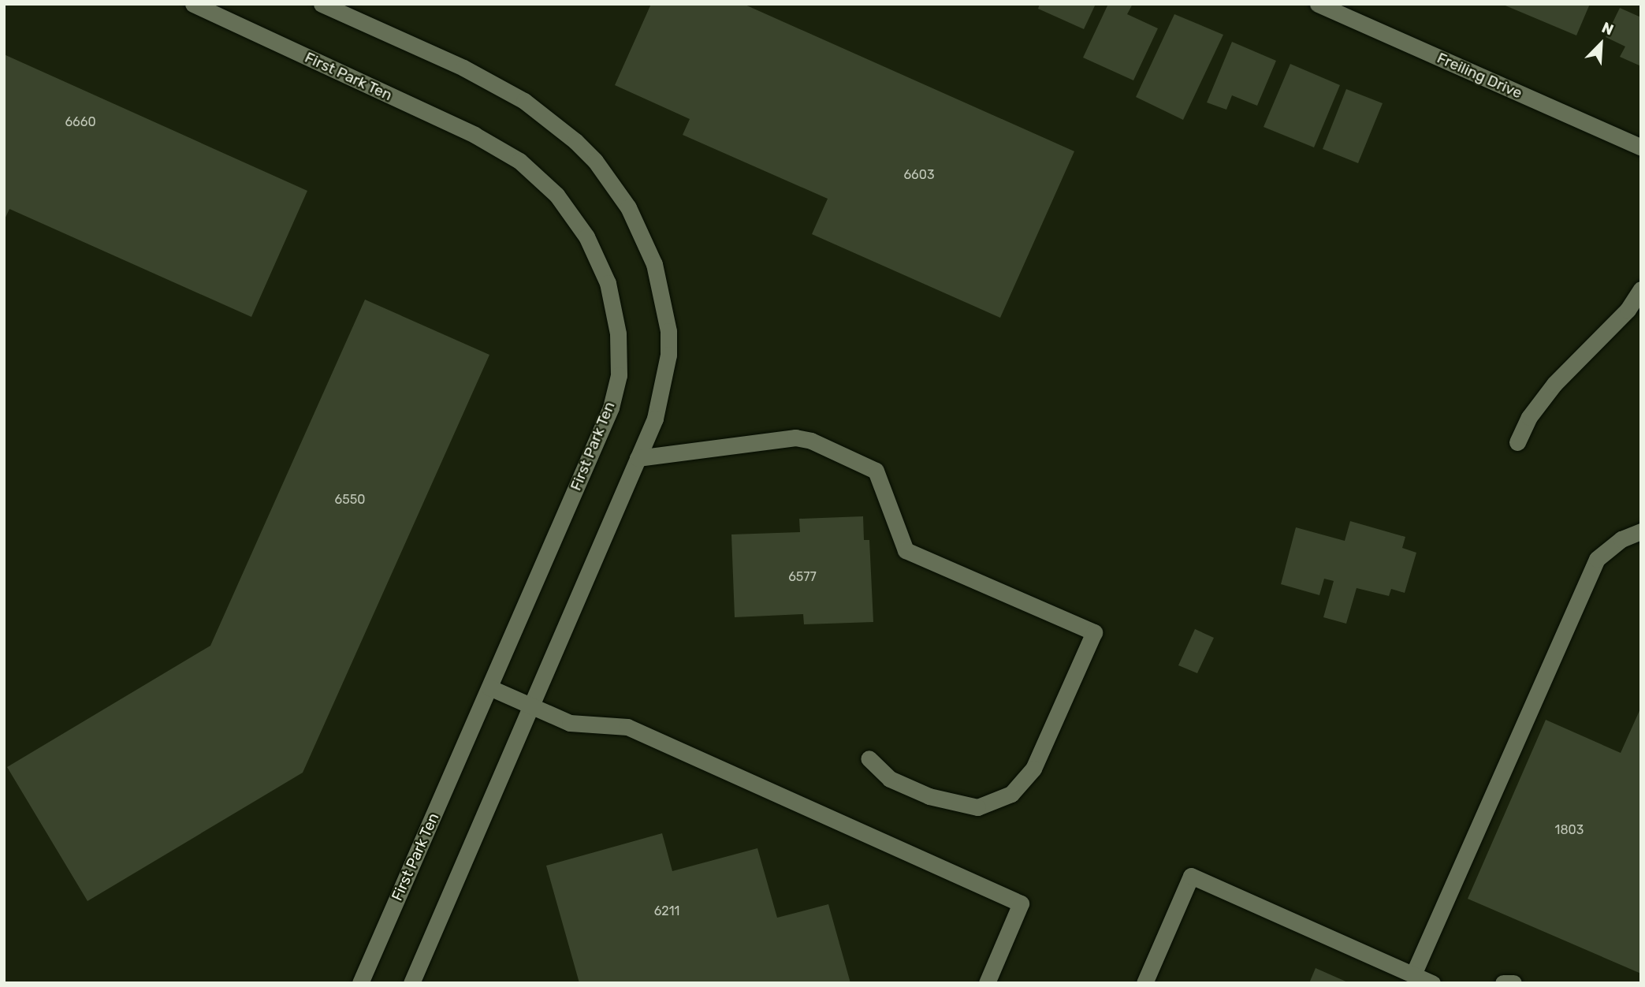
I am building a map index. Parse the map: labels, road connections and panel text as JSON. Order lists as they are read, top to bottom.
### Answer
{
  "streets": {
    "street": ["Freiling Drive", "First Park Ten"]
  },
  "house_numbers": [
    "6660",
    "6603",
    "6550",
    "6577",
    "1803",
    "6211"
  ],
  "north": "top right"
}
